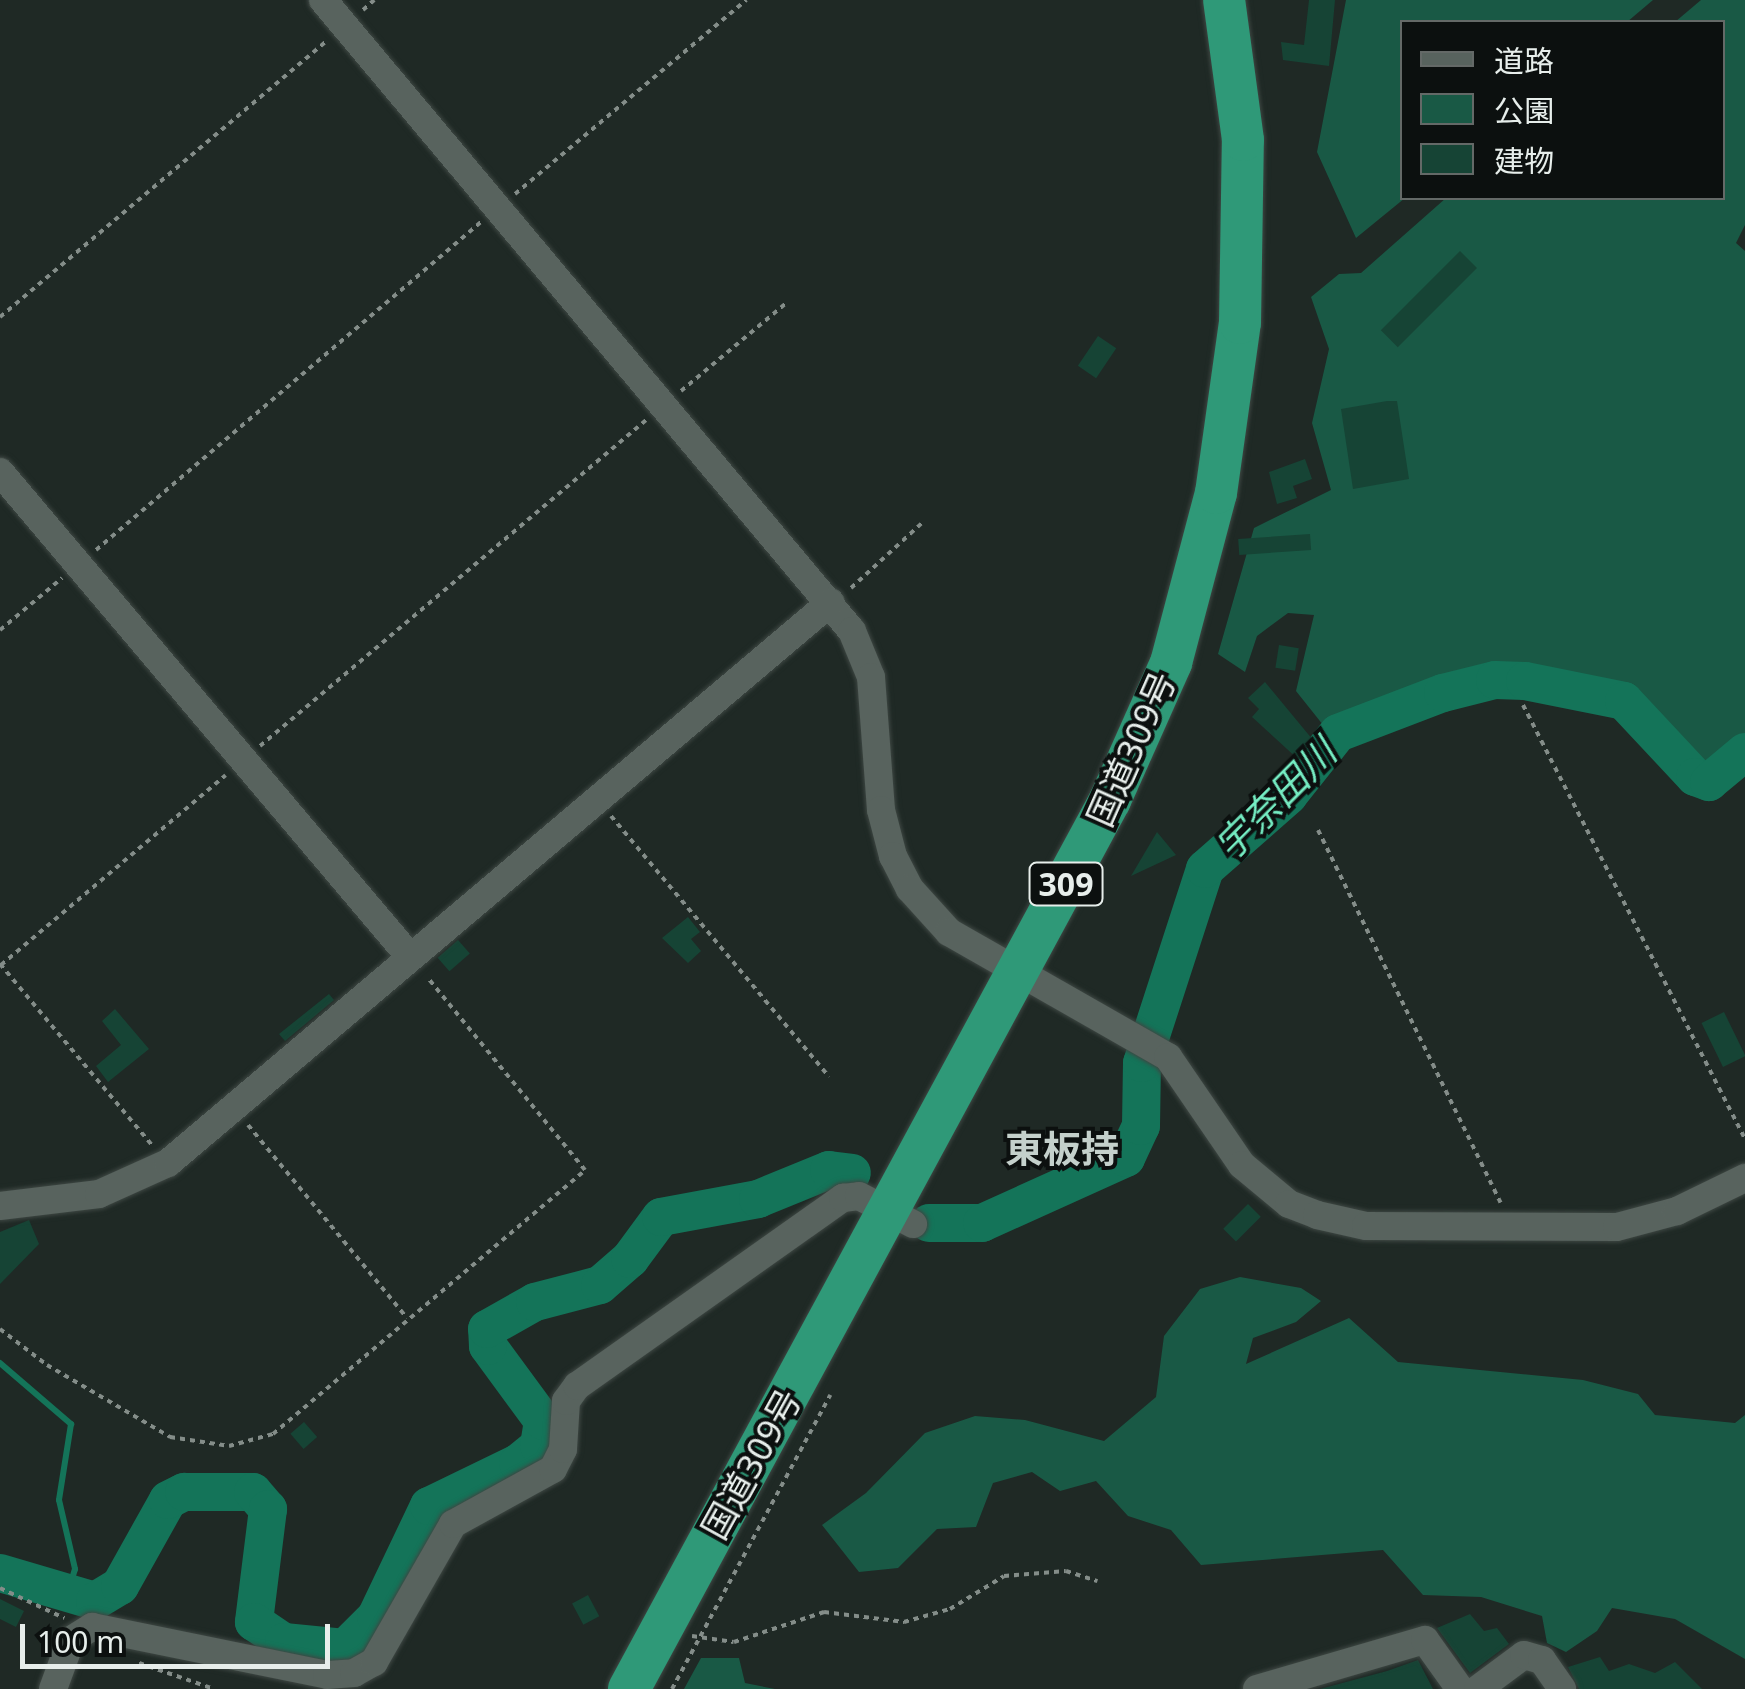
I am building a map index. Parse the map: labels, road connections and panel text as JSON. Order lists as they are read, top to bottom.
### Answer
{
  "streets": {
    "highway": ["国道309号", "309"]
  },
  "districts": ["東板持"],
  "water": ["宇奈田川"],
  "legend": ["道路", "公園", "建物"],
  "scale_bar": "100 m"
}
